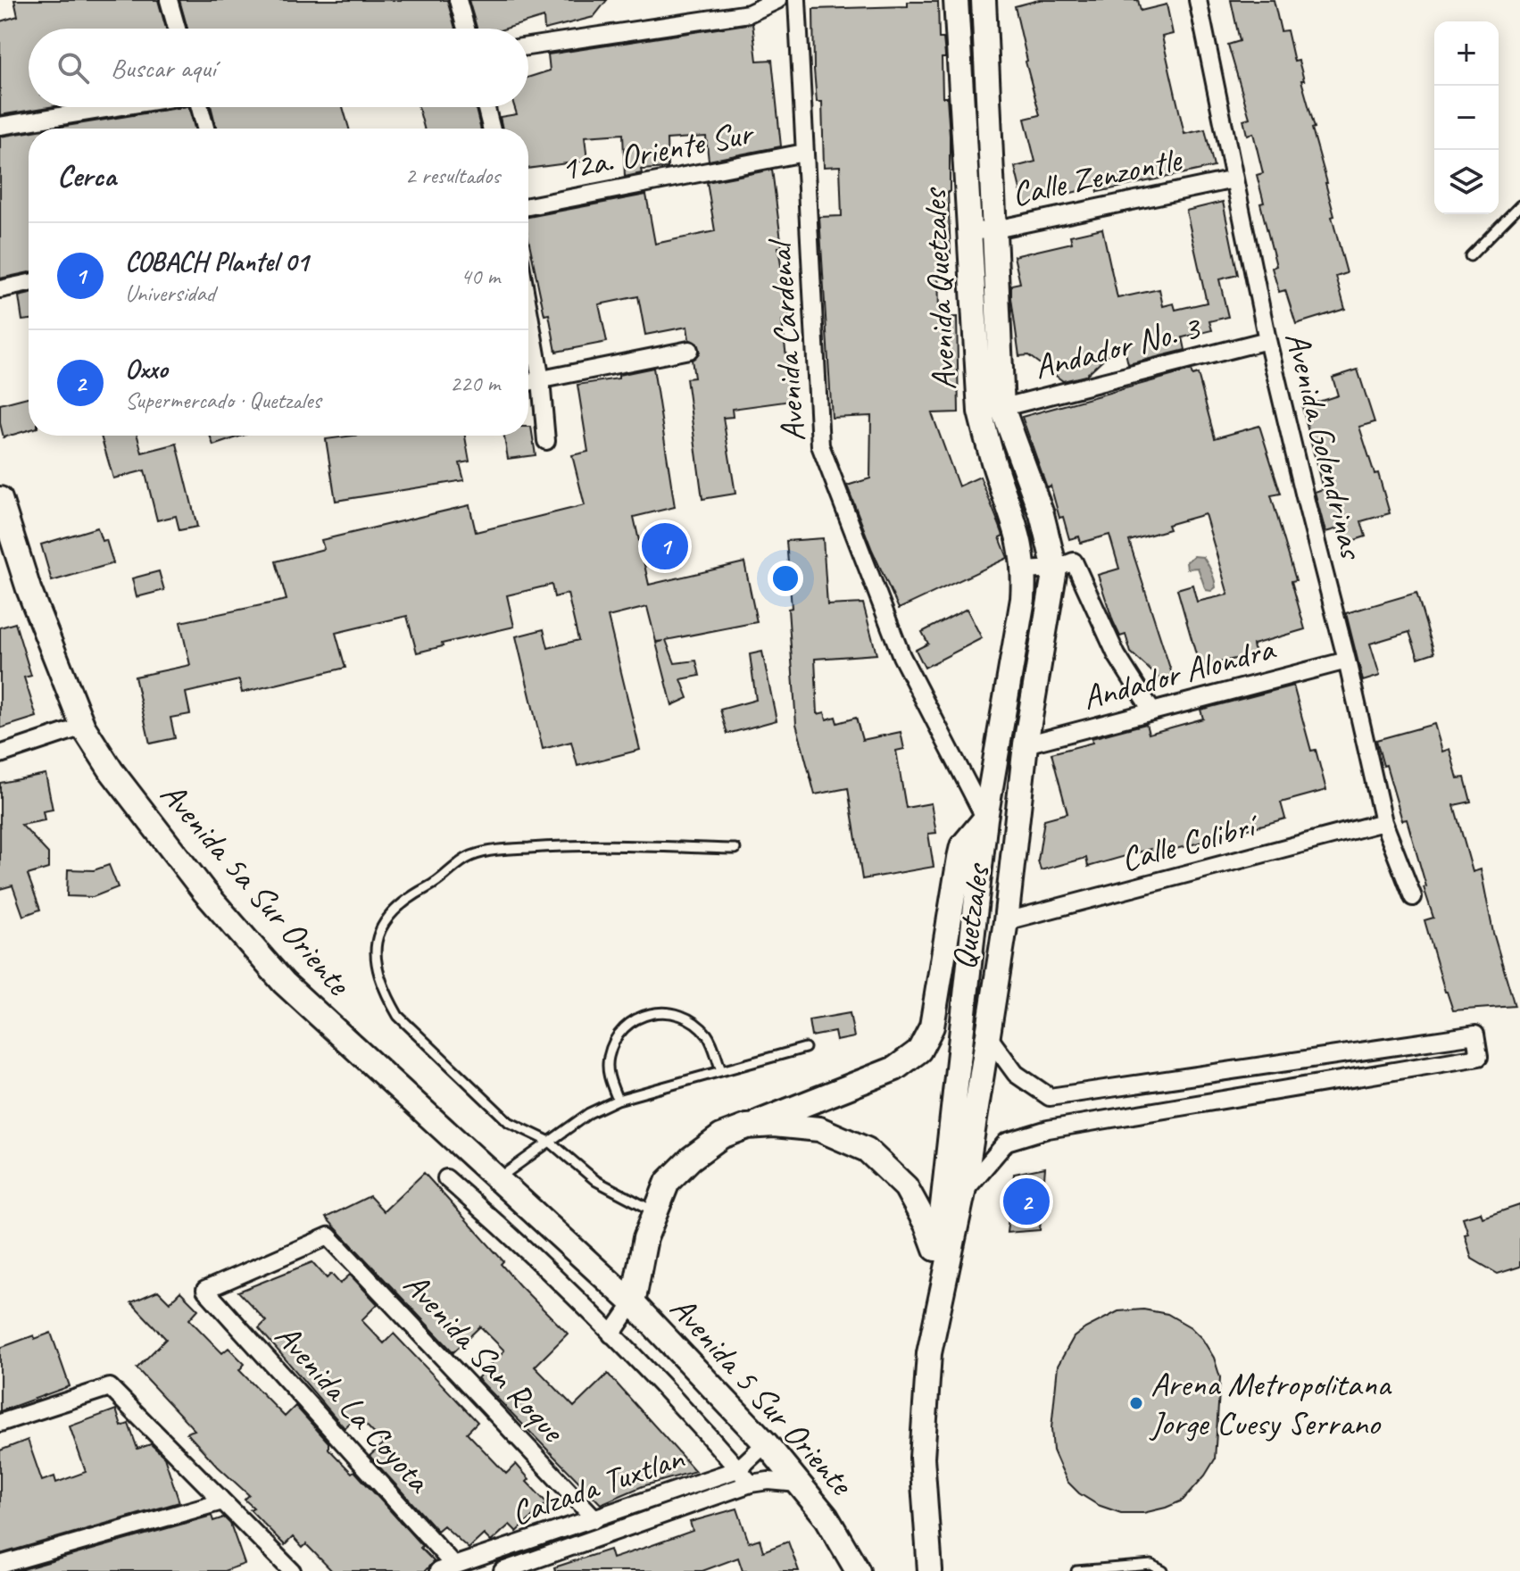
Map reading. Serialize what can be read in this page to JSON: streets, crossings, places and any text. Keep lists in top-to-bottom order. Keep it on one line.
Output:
{"streets":{"main road":["Avenida Quetzales","Avenida 5a Sur Oriente","Quetzales","Avenida 5 Sur Oriente"],"street":["12a. Oriente Sur","Calle Zenzontle","Avenida Cardenal","Andador No. 3","Avenida Golondrinas","Andador Alondra","Calle Colibrí","Avenida San Roque","Avenida La Coyota","Calzada Tuxtlan"]},"crossings":[["12a. Oriente Sur","Avenida Cardenal"],["Calle Zenzontle","Avenida Quetzales"],["Calle Zenzontle","Avenida Golondrinas"],["Avenida Quetzales","Andador No. 3"],["Avenida Quetzales","Quetzales"],["Avenida Cardenal","Quetzales"],["Andador No. 3","Avenida Golondrinas"],["Avenida Golondrinas","Andador Alondra"],["Avenida Golondrinas","Calle Colibrí"],["Andador Alondra","Quetzales"],["Calle Colibrí","Quetzales"],["Avenida 5a Sur Oriente","Avenida 5 Sur Oriente"],["Avenida San Roque","Avenida La Coyota"],["Avenida San Roque","Calzada Tuxtlan"],["Avenida 5 Sur Oriente","Calzada Tuxtlan"],["Avenida La Coyota","Calzada Tuxtlan"]],"places":["Arena Metropolitana Jorge Cuesy Serrano"],"page":{"map_buttons":["+","−"],"search":"Buscar aquí","heading":["Cerca","2 resultados"],"list":[{"mark":"1","name":"COBACH Plantel 01","note":"Universidad","value":"40 m"},{"mark":"2","name":"Oxxo","note":"Supermercado · Quetzales","value":"220 m"}],"pins":["1","2"]}}
